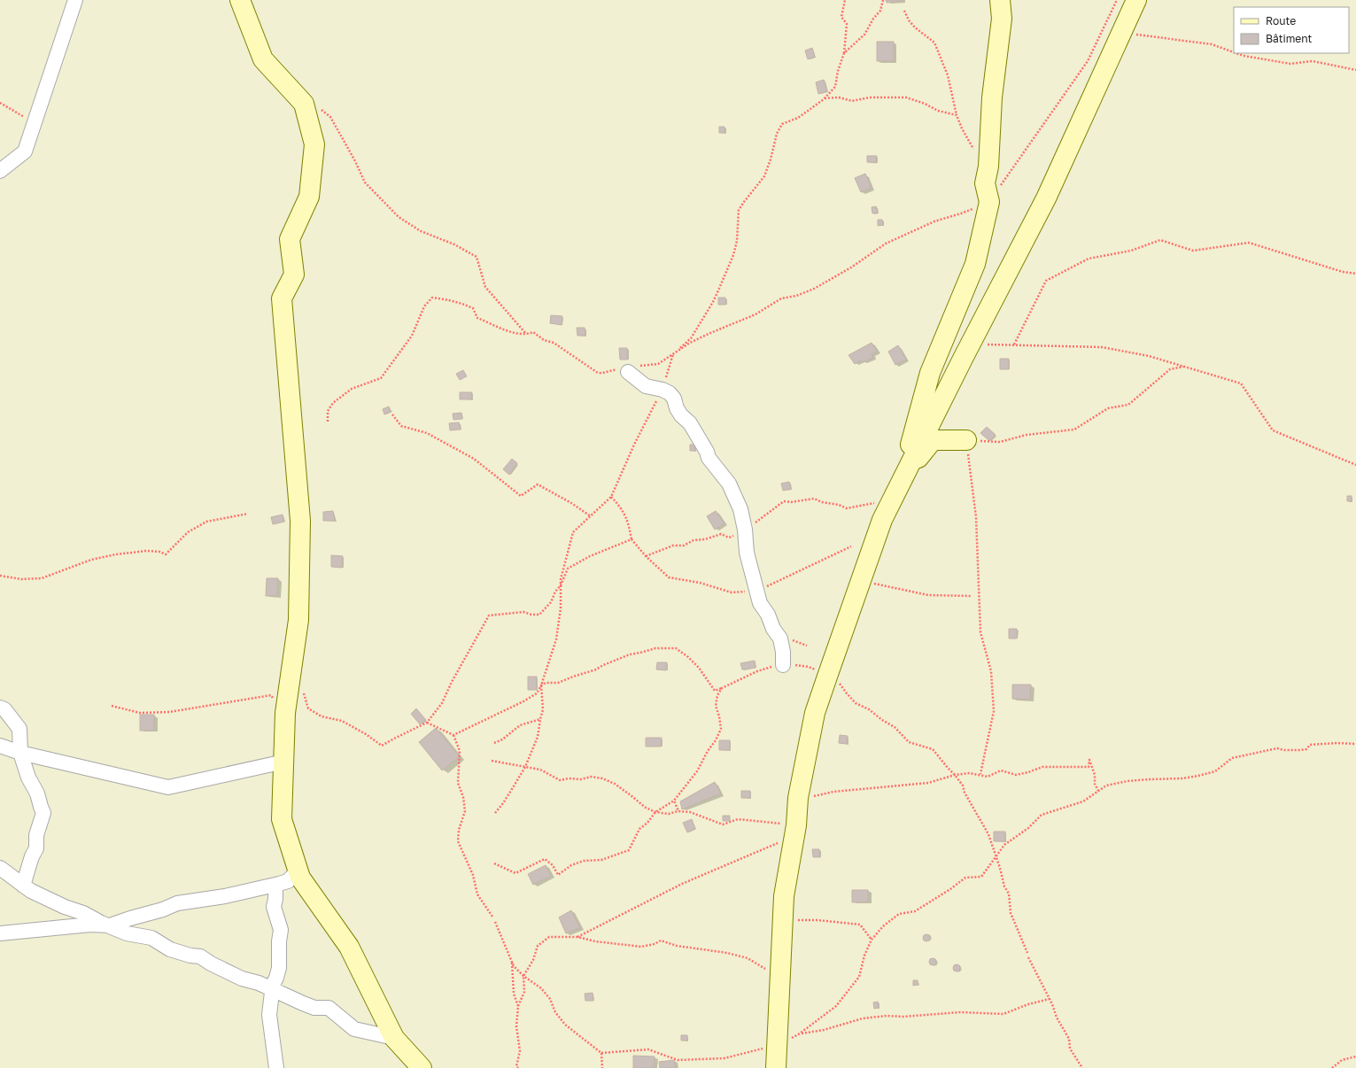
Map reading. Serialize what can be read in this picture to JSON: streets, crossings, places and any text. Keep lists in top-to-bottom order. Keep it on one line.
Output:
{"legend":["Route","Bâtiment"]}
